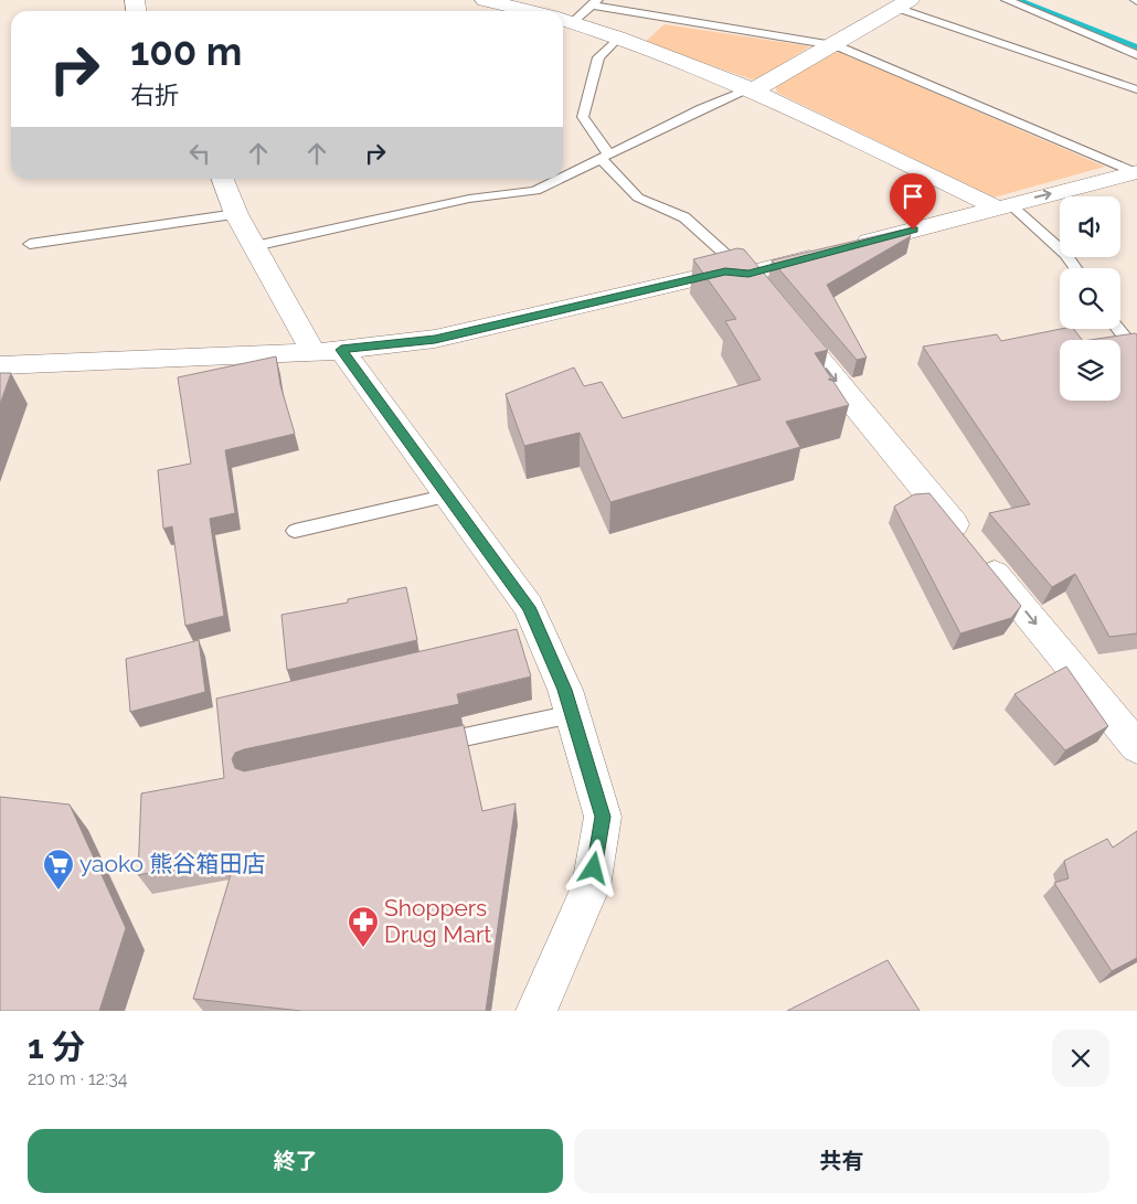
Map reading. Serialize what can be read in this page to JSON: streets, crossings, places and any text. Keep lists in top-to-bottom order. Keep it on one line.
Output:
{"places":{"supermarket":["yaoko 熊谷箱田店"],"pharmacy":["Shoppers Drug Mart"]},"page":{"turn":["100 m","右折"],"heading":["1 分","210 m · 12:34"],"buttons":["終了","共有"]}}
